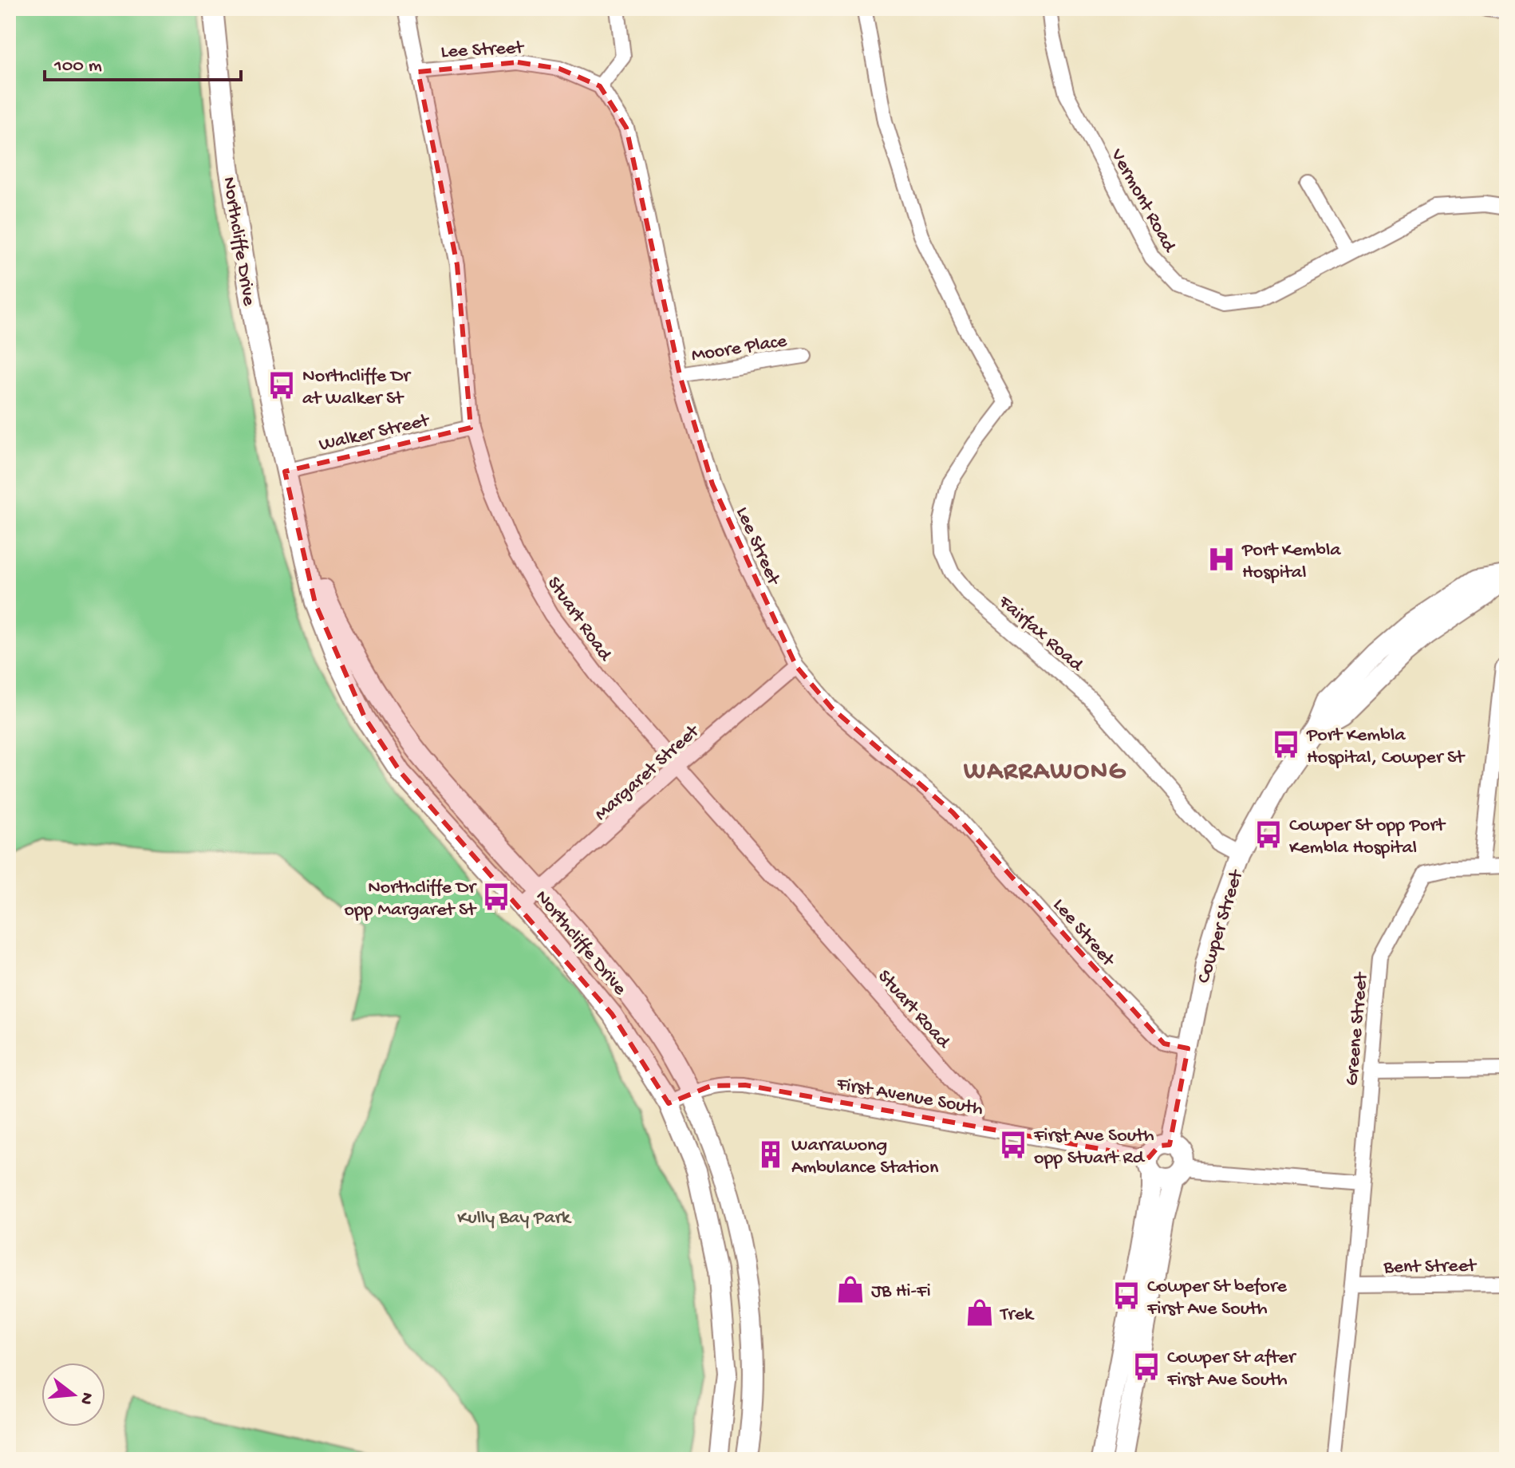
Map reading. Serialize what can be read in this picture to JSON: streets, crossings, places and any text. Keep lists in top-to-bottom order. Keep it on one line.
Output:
{"streets":{"main road":["Northcliffe Drive","Cowper Street"],"street":["Lee Street","Vermont Road","Moore Place","Walker Street","Stuart Road","Fairfax Road","Margaret Street","Greene Street","First Avenue South","Bent Street"]},"crossings":[["Lee Street","Moore Place"],["Lee Street","Stuart Road"],["Lee Street","Margaret Street"],["Lee Street","Cowper Street"],["Northcliffe Drive","Walker Street"],["Northcliffe Drive","Margaret Street"],["Northcliffe Drive","First Avenue South"],["Walker Street","Stuart Road"],["Stuart Road","Margaret Street"],["Stuart Road","First Avenue South"],["Fairfax Road","Cowper Street"],["Cowper Street","First Avenue South"],["Greene Street","Bent Street"]],"districts":["WARRAWONG"],"parks":["Kully Bay Park"],"places":{"bus stop":["Northcliffe Dr at Walker St","Port Kembla Hospital, Cowper St","Cowper St opp Port Kembla Hospital","Northcliffe Dr opp Margaret St","First Ave South opp Stuart Rd","Cowper St before First Ave South","Cowper St after First Ave South"],"hospital":["Port Kembla Hospital"],"building":["Warrawong Ambulance Station"],"shop":["JB Hi-Fi","Trek"]},"scale_bar":"100 m","north":"right"}
